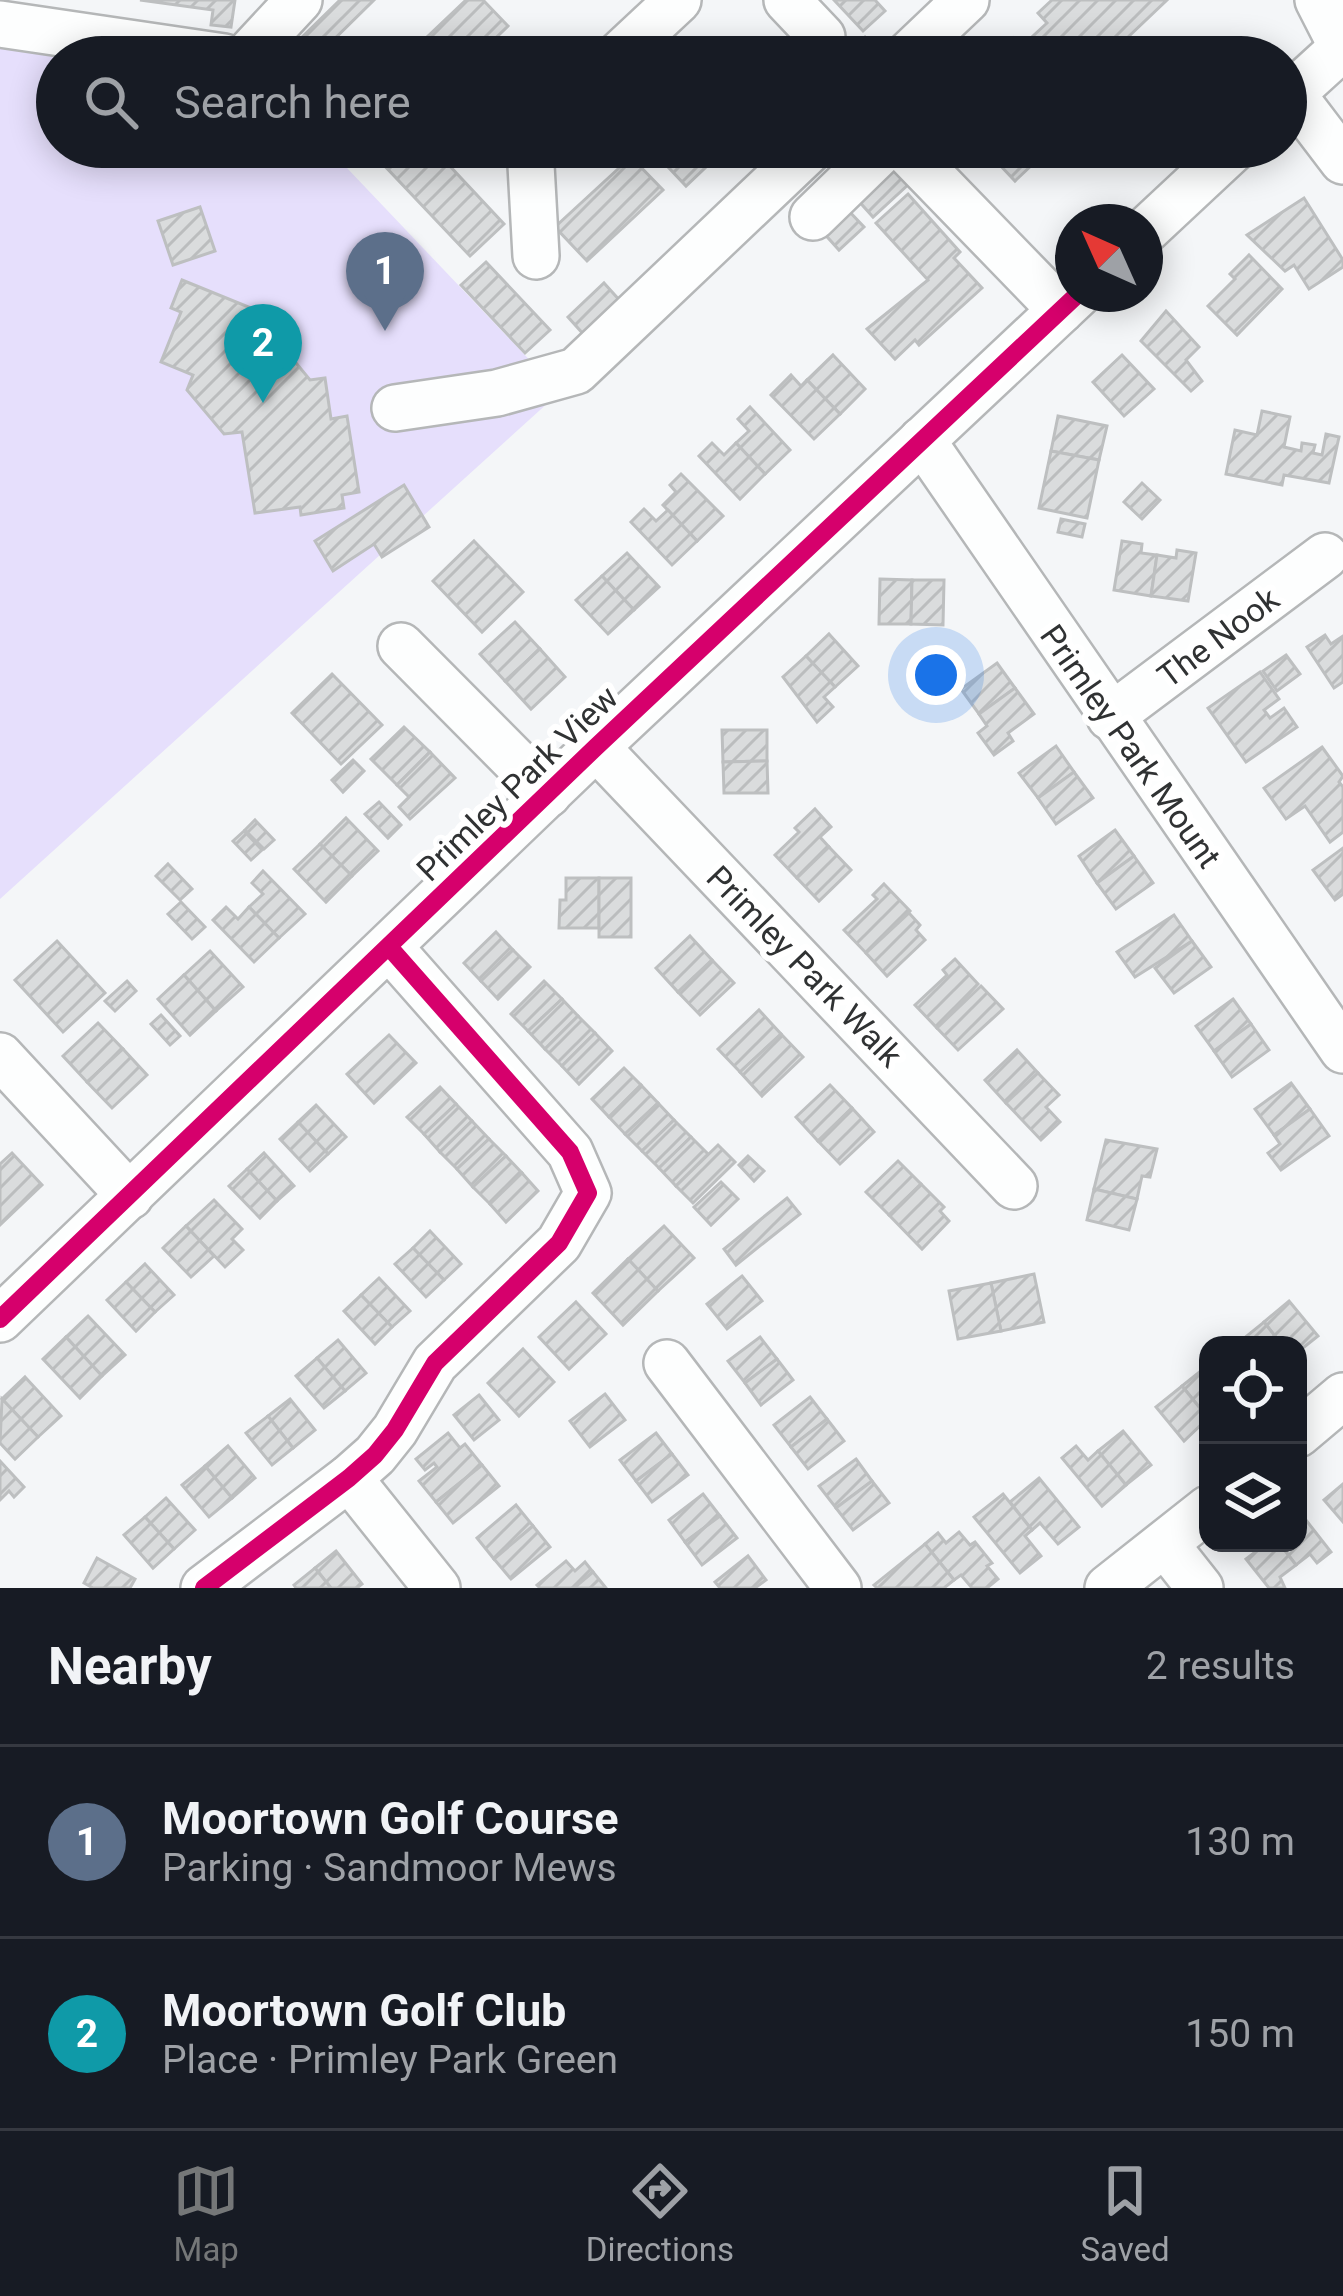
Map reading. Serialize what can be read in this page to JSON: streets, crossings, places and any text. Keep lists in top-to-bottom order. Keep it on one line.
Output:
{"streets":{"street":["The Nook","Primley Park Mount","Primley Park View","Primley Park Walk"]},"crossings":[["The Nook","Primley Park Mount"],["Primley Park Mount","Primley Park View"],["Primley Park View","Primley Park Walk"]],"north":"top left","page":{"search":"Search here","pins":["1","2"],"heading":["Nearby","2 results"],"list":[{"mark":"1","name":"Moortown Golf Course","note":"Parking · Sandmoor Mews","value":"130 m"},{"mark":"2","name":"Moortown Golf Club","note":"Place · Primley Park Green","value":"150 m"}],"nav":["Map","Directions","Saved"]}}
